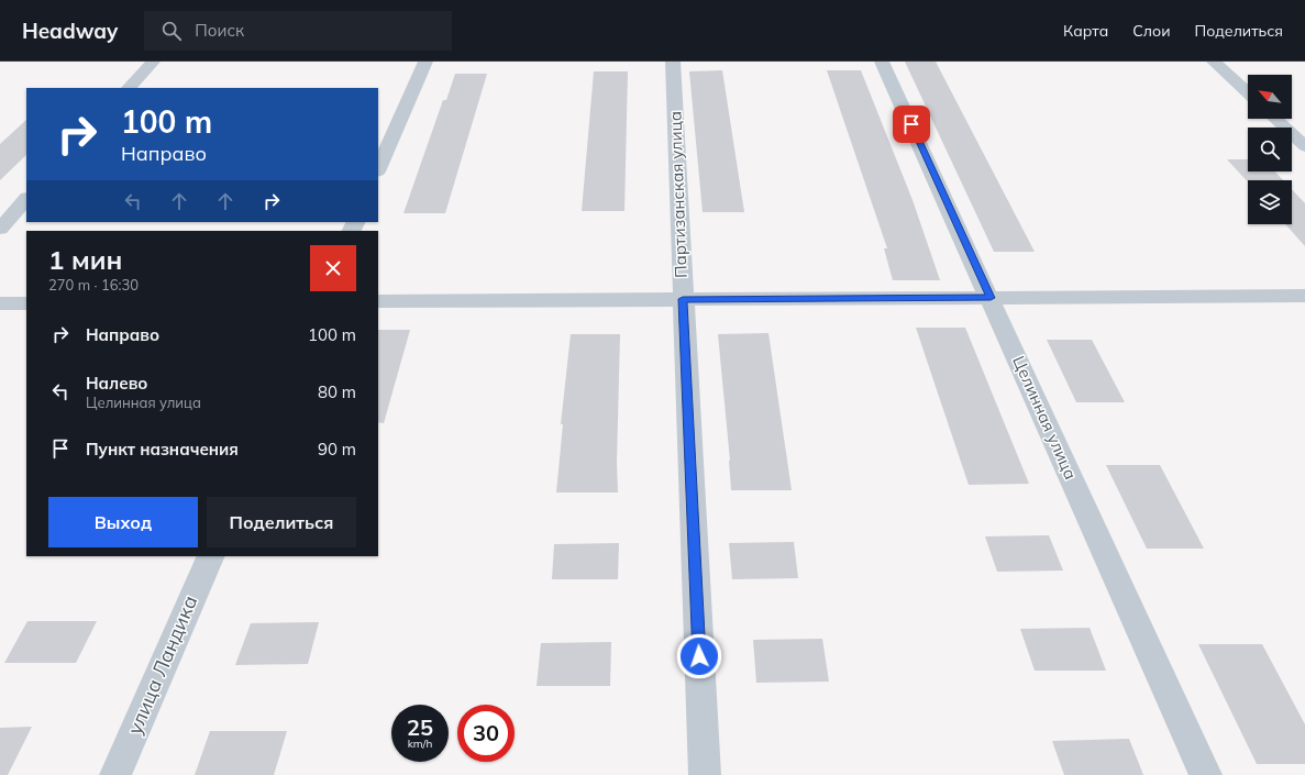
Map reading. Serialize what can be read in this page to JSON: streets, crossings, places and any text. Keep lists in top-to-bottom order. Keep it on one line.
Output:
{"streets":{"street":["Партизанская улица","Целинная улица","улица Ландика"]},"north":"top left","page":{"header":"Headway","search":"Поиск","nav":["Карта","Слои","Поделиться"],"turn":["100 m","Направо"],"heading":["1 мин","270 m · 16:30"],"list":[{"name":"Направо","value":"100 m"},{"name":"Налево","note":"Целинная улица","value":"80 m"},{"name":"Пункт назначения","value":"90 m"}],"buttons":["Выход","Поделиться"],"speed":"25 km/h","limit":"30"}}
